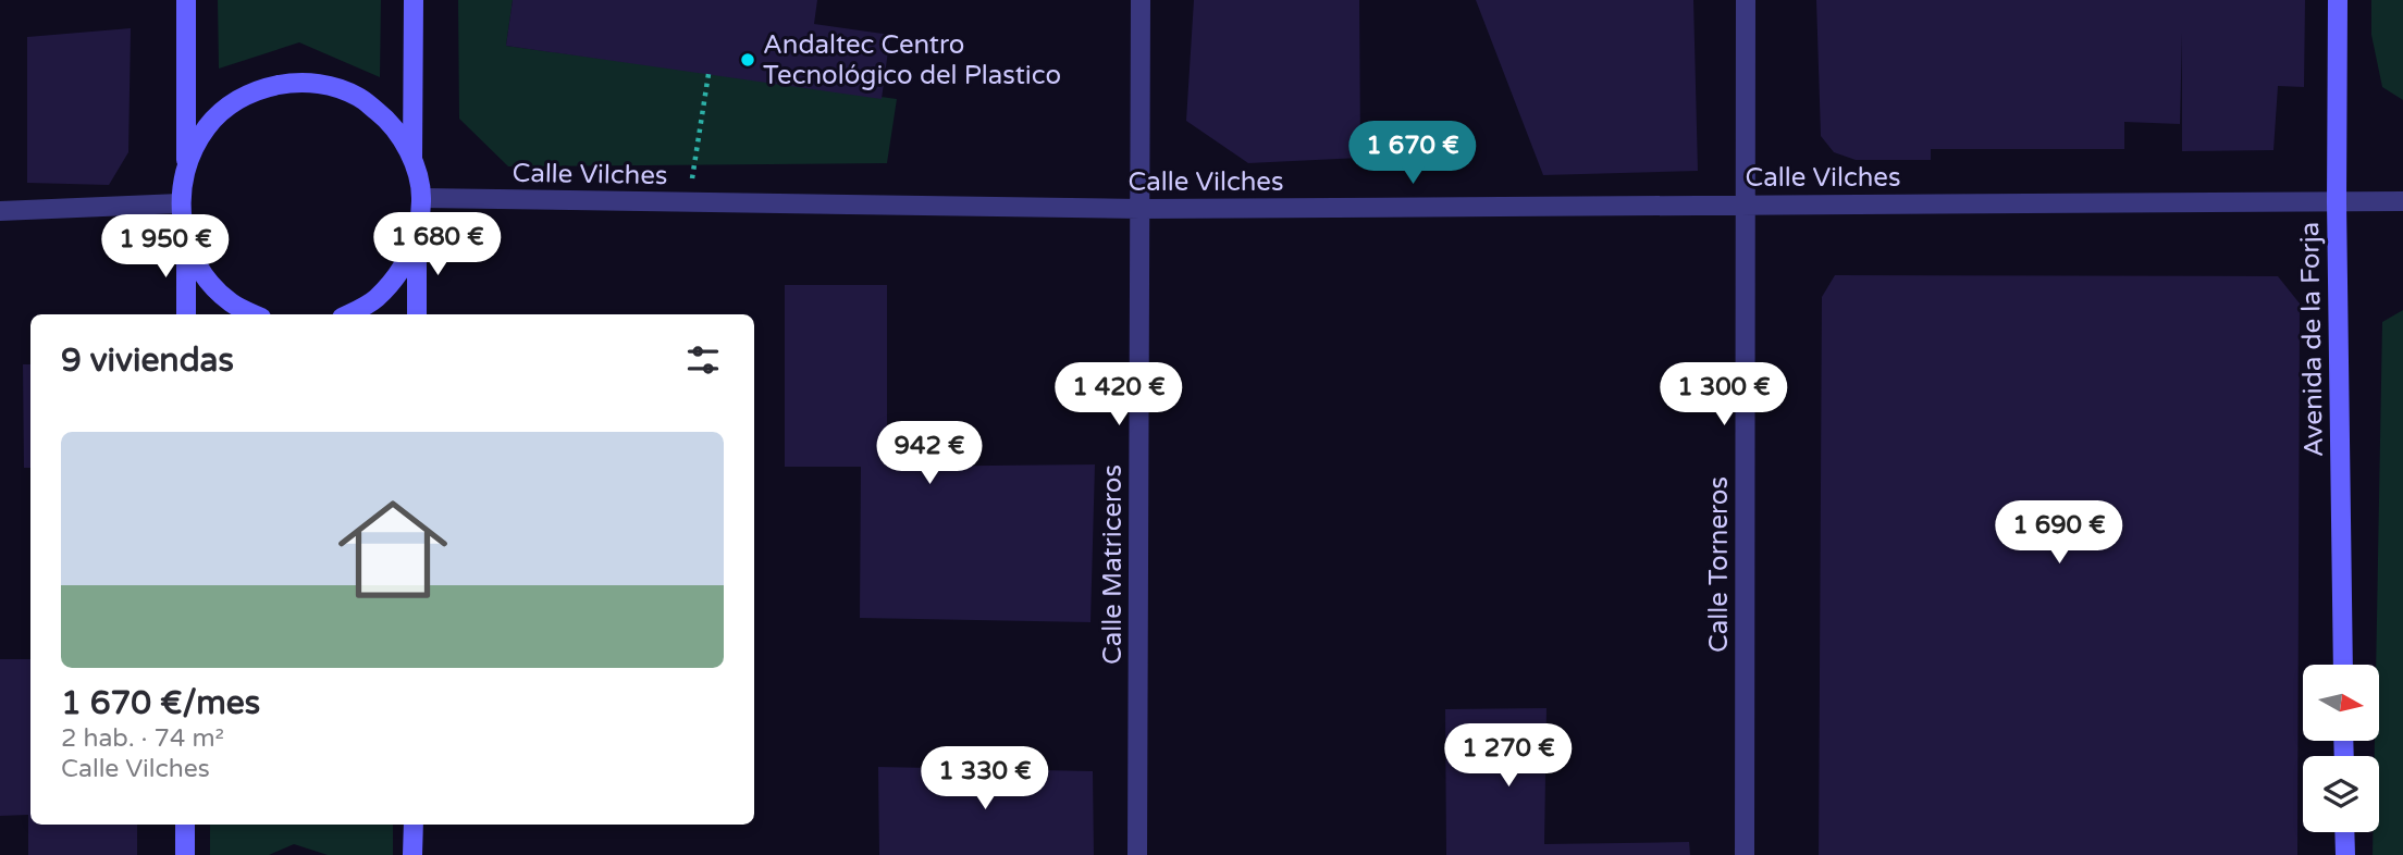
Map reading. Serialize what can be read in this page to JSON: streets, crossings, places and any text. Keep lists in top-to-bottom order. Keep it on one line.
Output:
{"streets":{"street":["Calle Vilches","Avenida de la Forja","Calle Matriceros","Calle Torneros"]},"crossings":[["Calle Vilches","Avenida de la Forja"],["Calle Vilches","Calle Matriceros"],["Calle Vilches","Calle Torneros"]],"places":["Andaltec Centro Tecnológico del Plastico"],"north":"right","page":{"price":["1 670 €","1 680 €","1 950 €","1 420 €","1 300 €","942 €","1 690 €","1 270 €","1 330 €"],"heading":"9 viviendas","list":[{"name":"1 670 €/mes","note":"2 hab. · 74 m² · Calle Vilches"}]}}
